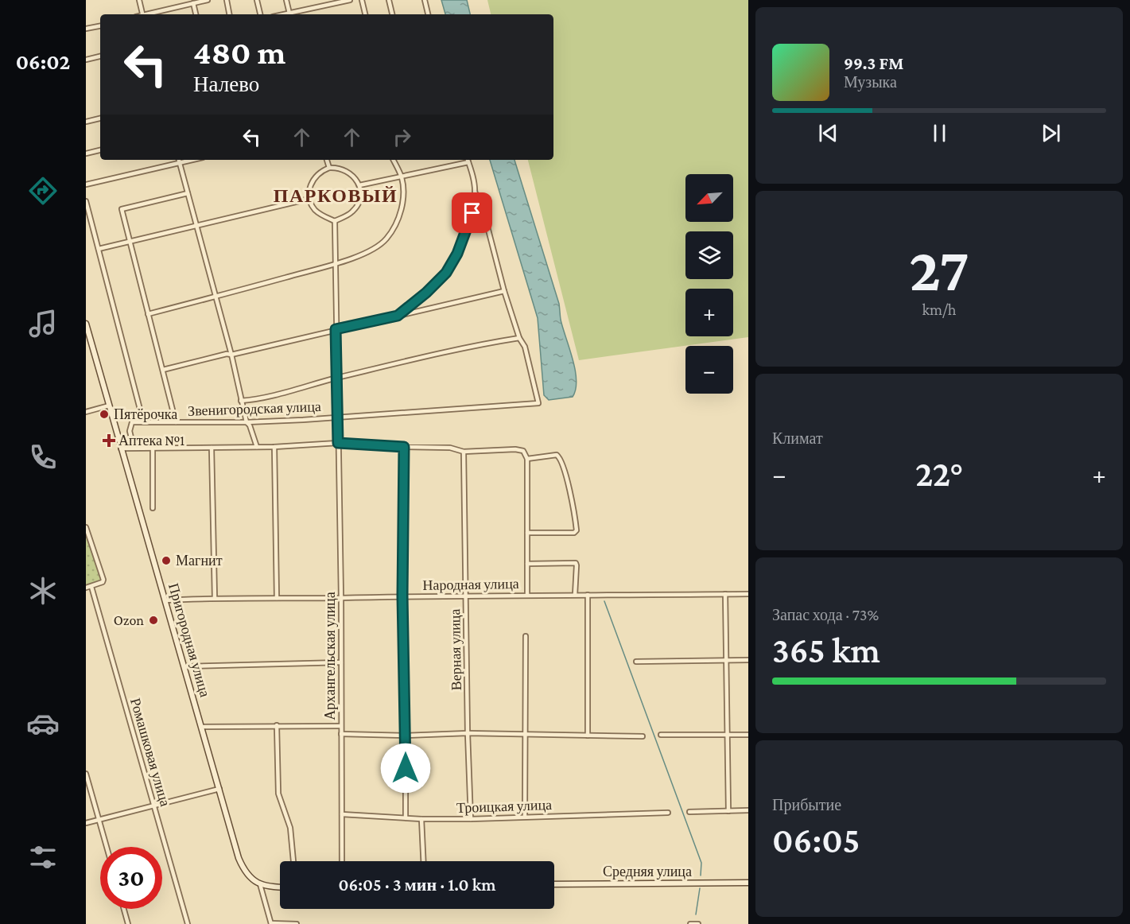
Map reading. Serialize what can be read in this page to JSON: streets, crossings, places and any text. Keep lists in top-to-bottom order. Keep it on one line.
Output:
{"streets":{"street":["Звенигородская улица","Народная улица","Пригородная улица","Верная улица","Архангельская улица","Ромашковая улица","Троицкая улица","Средняя улица"]},"crossings":[["Звенигородская улица","Архангельская улица"],["Народная улица","Пригородная улица"],["Народная улица","Верная улица"],["Народная улица","Архангельская улица"],["Верная улица","Троицкая улица"],["Архангельская улица","Троицкая улица"]],"districts":["ПАРКОВЫЙ"],"places":{"other":["Пятёрочка","Магнит","Ozon"],"health":["Аптека №1"]},"north":"bottom left","page":{"tabs":"06:02","turn":["480 m","Налево"],"song":["99.3 FM","Музыка"],"map_buttons":["+","−"],"tile":[["27","km/h"],"Климат",["Запас хода · 73%","365 km"],["Прибытие","06:05"]],"heat":["−","22°","+"],"limit":"30","trip":"06:05 · 3 мин · 1.0 km"}}
